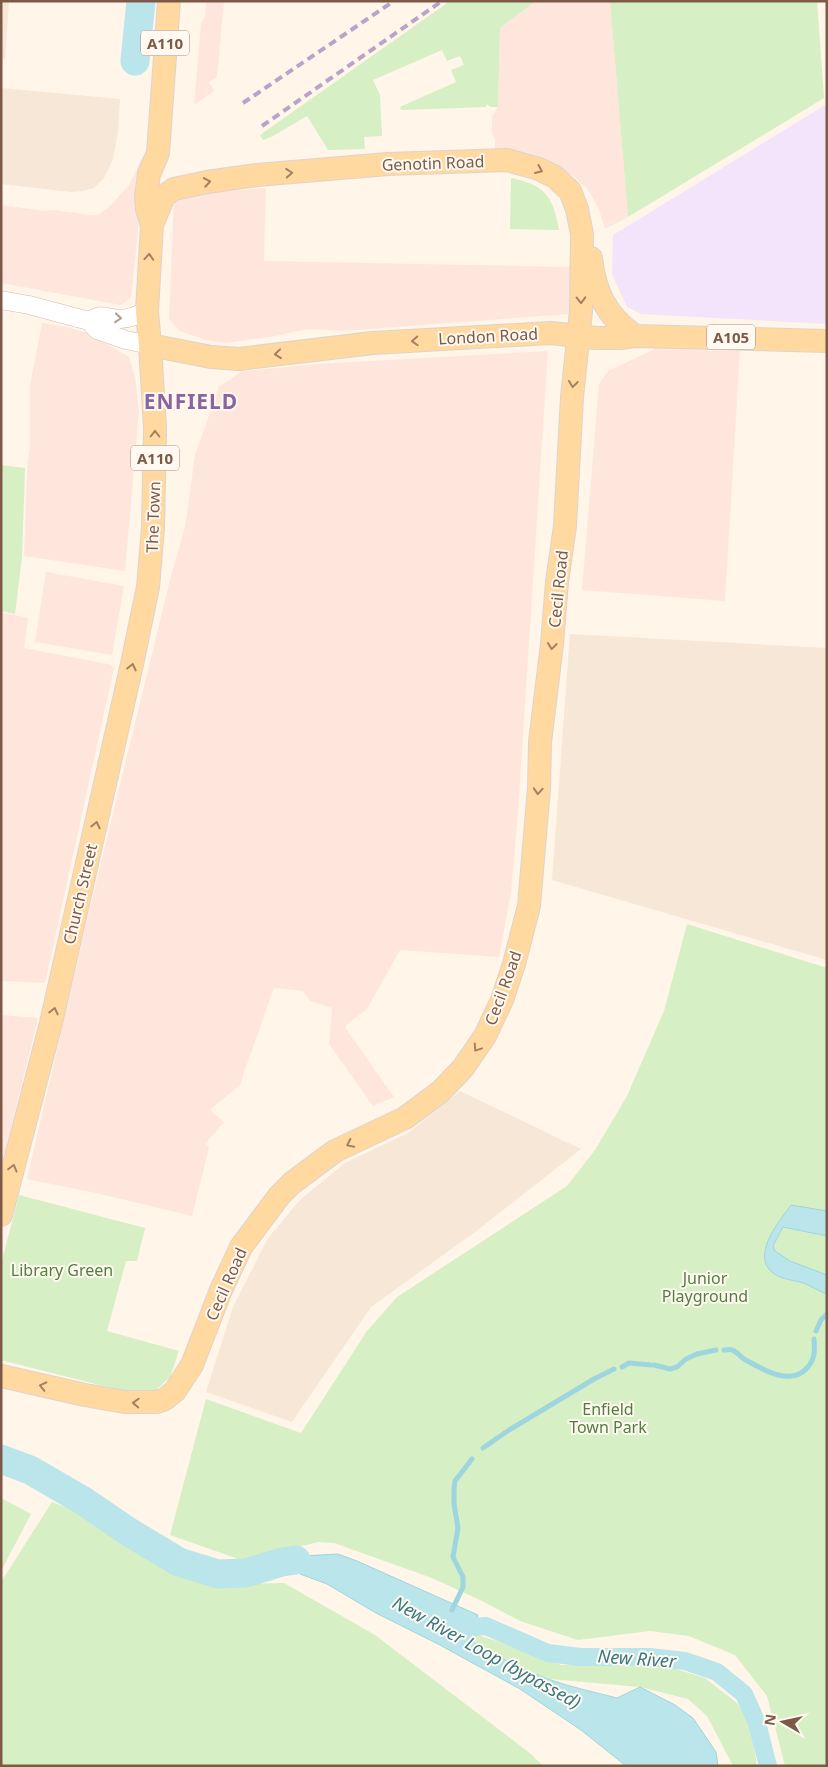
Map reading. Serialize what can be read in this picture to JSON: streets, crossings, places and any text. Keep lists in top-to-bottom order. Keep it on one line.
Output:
{"streets":{"main road":["A110","Genotin Road","London Road","A105","The Town","Cecil Road","Church Street"]},"crossings":[["A110","Genotin Road"],["A110","London Road"],["A110","The Town"],["Genotin Road","London Road"],["Genotin Road","Cecil Road"],["London Road","The Town"],["London Road","Cecil Road"],["The Town","Church Street"]],"one_way":["London Road","The Town","Cecil Road","Church Street"],"districts":["ENFIELD"],"water":["New River Loop (bypassed)","New River"],"parks":["Library Green","Junior Playground","Enfield Town Park"],"north":"left"}
